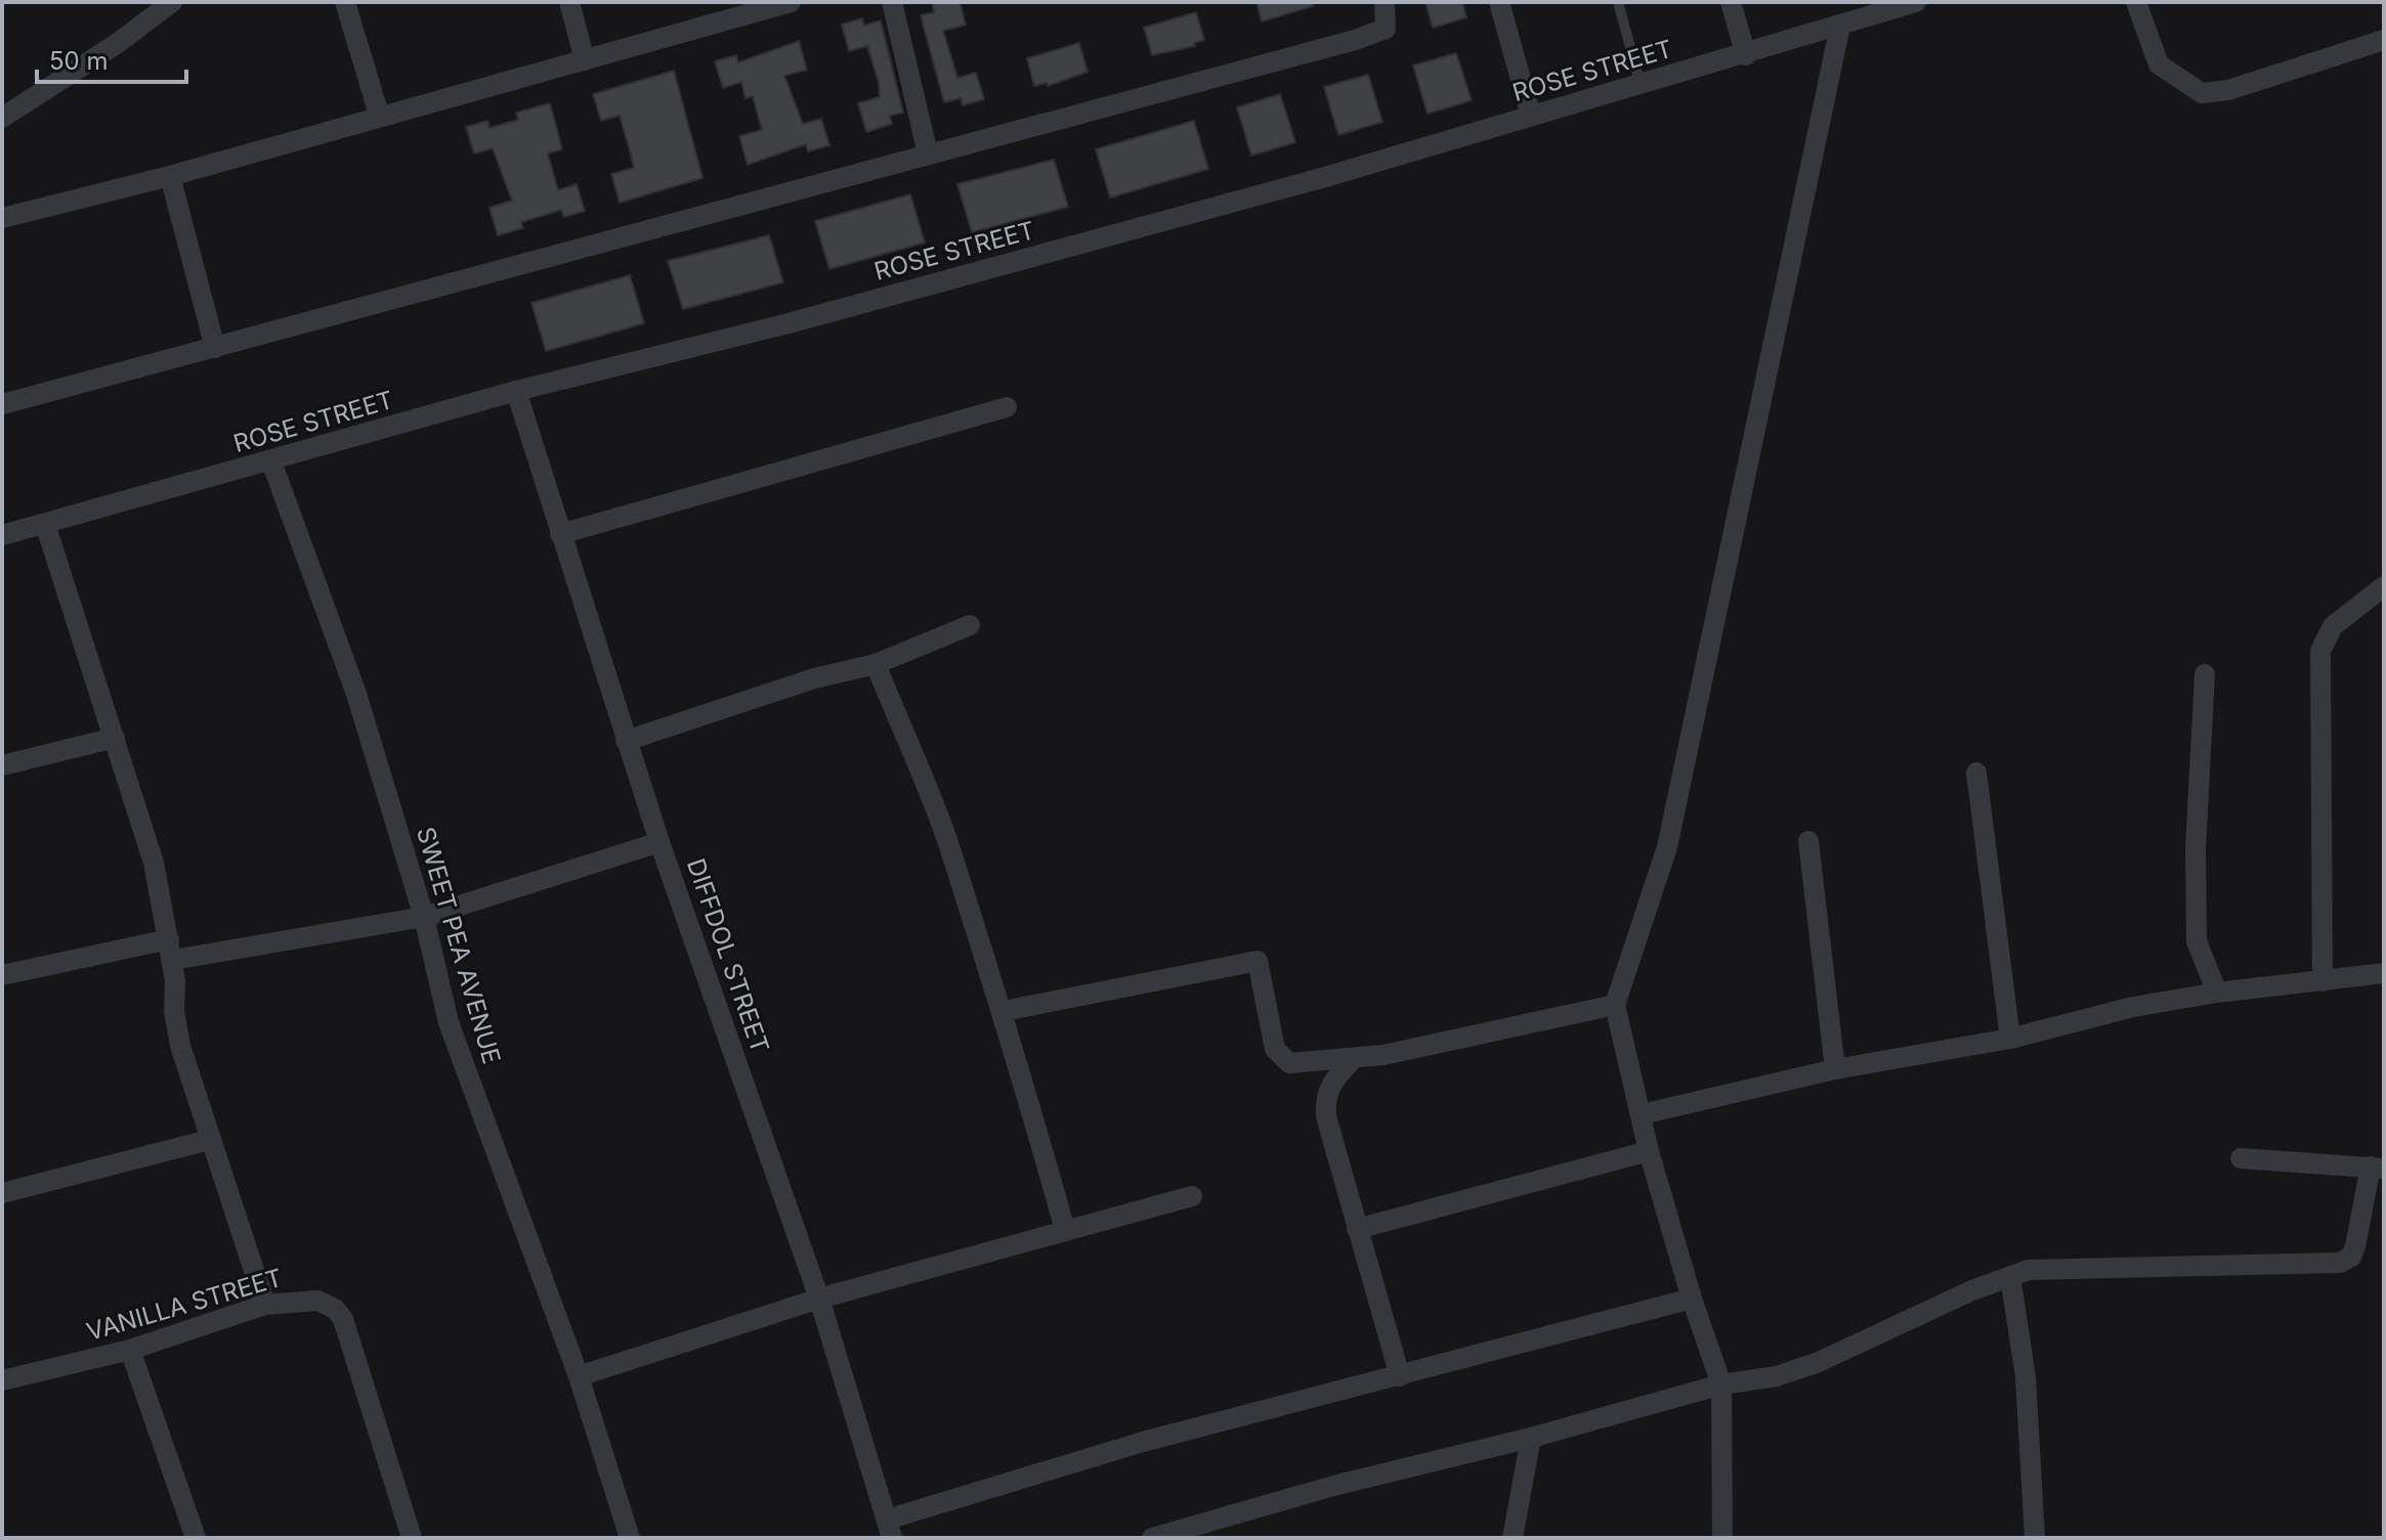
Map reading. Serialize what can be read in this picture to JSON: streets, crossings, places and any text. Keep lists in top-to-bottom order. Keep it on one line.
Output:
{"streets":{"street":["ROSE STREET","SWEET PEA AVENUE","DIFFDOL STREET","VANILLA STREET"]},"crossings":[["ROSE STREET","SWEET PEA AVENUE"],["ROSE STREET","DIFFDOL STREET"]],"scale_bar":"50 m"}
